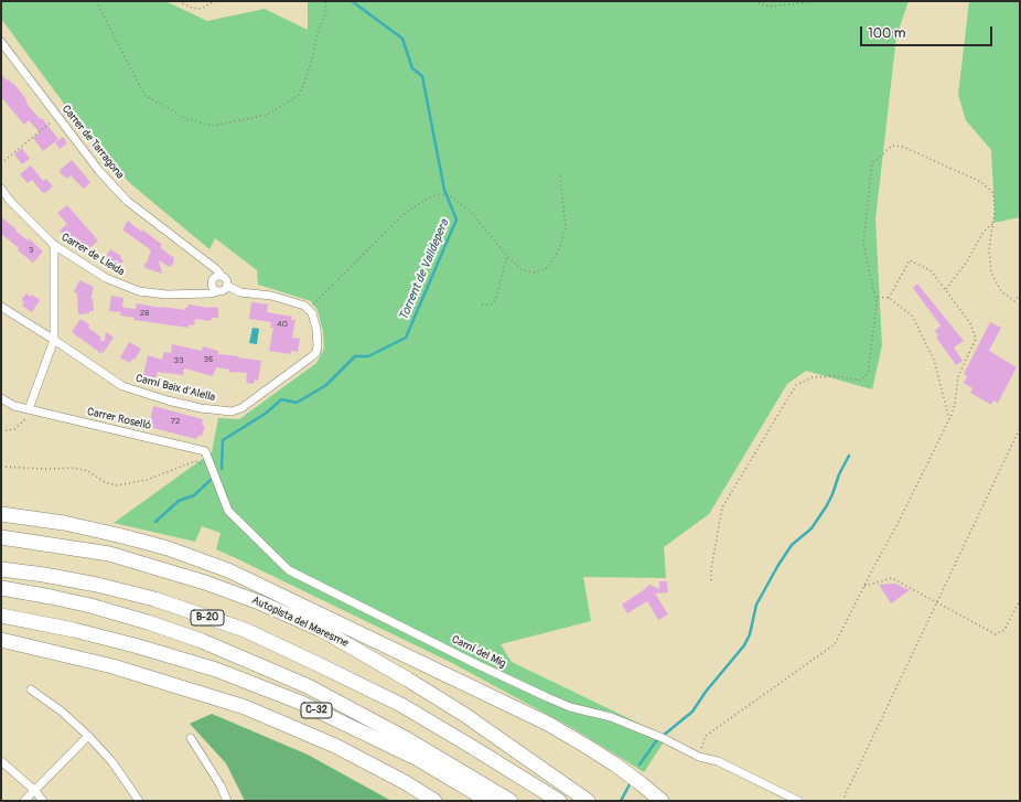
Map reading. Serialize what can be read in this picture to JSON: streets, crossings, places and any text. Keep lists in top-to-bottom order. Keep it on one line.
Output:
{"streets":{"highway":["B-20","Autopista del Maresme","C-32"],"street":["Carrer de Tarragona","Carrer de Lleida","Camí Baix d'Alella","Carrer Roselló","Camí del Mig"]},"crossings":[["Carrer de Tarragona","Carrer de Lleida"],["Carrer Roselló","Camí del Mig"]],"water":["Torrent de Valldepera"],"house_numbers":["3","28","40","35","33","72"],"scale_bar":"100 m"}
